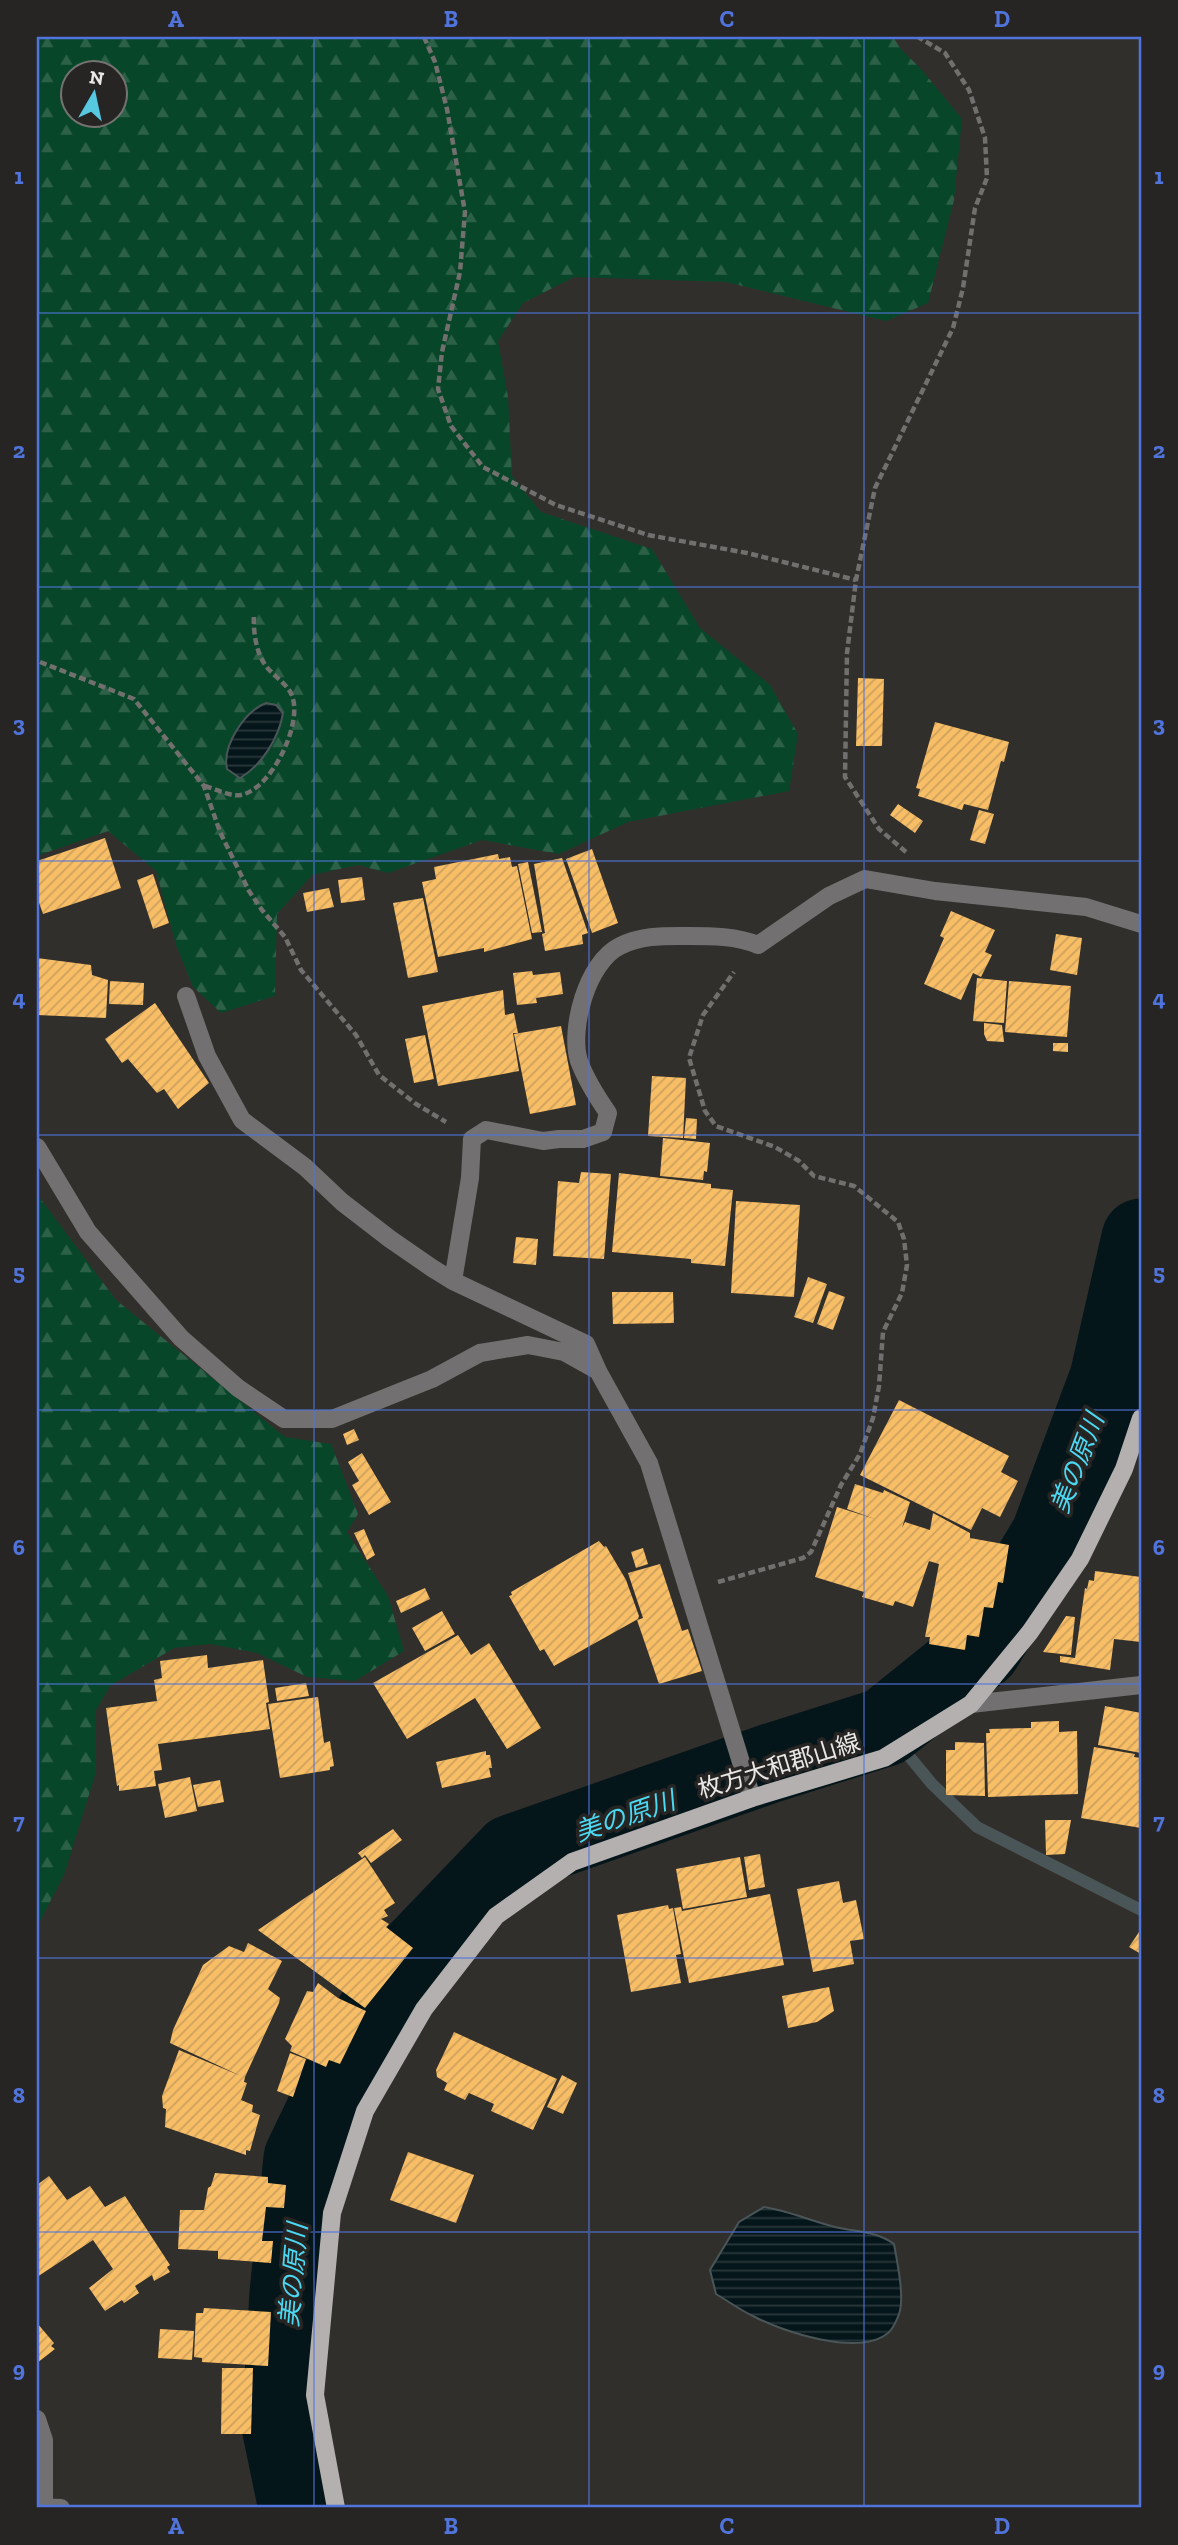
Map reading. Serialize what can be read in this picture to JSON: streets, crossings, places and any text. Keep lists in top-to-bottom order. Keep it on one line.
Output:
{"streets":{"main road":["枚方大和郡山線"]},"water":["美の原川"],"north":"top","grid":{"columns":["A","B","C","D"],"rows":["1","2","3","4","5","6","7","8","9"]}}
